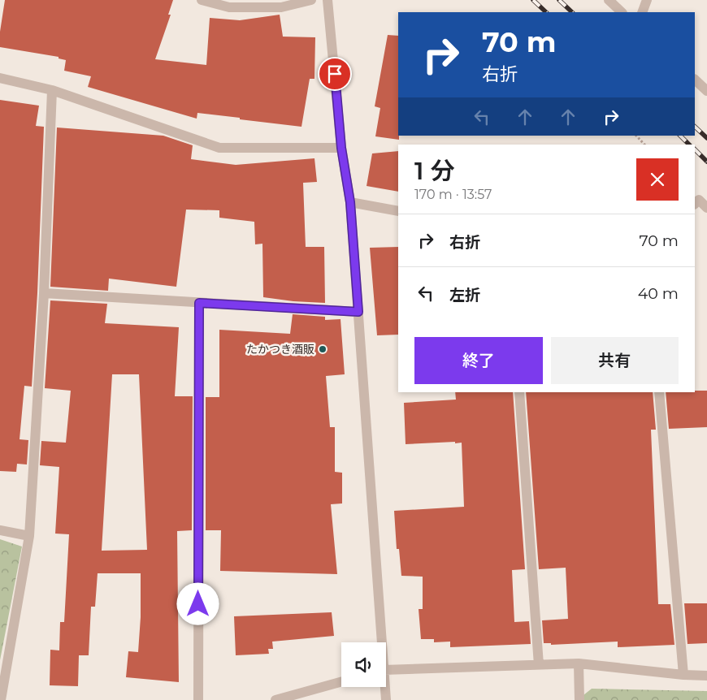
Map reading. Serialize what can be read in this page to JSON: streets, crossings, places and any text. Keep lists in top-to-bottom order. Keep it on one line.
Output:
{"places":["たかつき酒販"],"page":{"turn":["70 m","右折"],"heading":["1 分","170 m · 13:57"],"list":[{"name":"右折","value":"70 m"},{"name":"左折","value":"40 m"}],"buttons":["終了","共有"]}}
